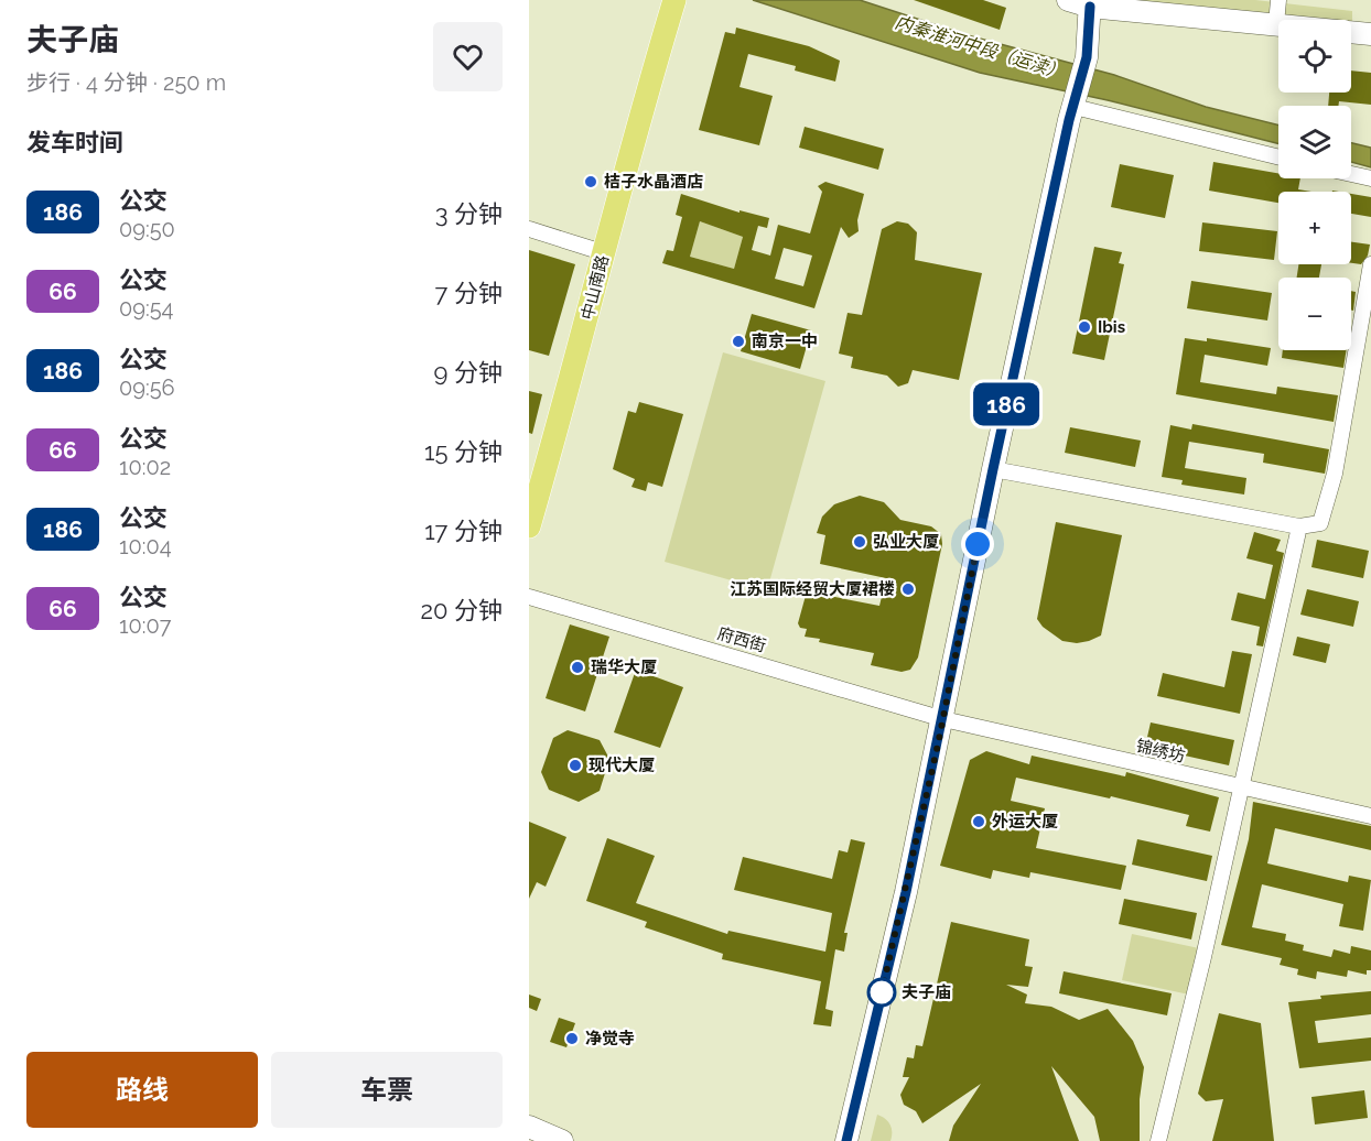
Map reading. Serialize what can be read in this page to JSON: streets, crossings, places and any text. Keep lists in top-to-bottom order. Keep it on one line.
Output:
{"streets":{"main road":["中山南路"],"street":["府西街","锦绣坊"]},"crossings":[["府西街","锦绣坊"]],"water":["内秦淮河中段（运渎）"],"places":["桔子水晶酒店","Ibis","南京一中","弘业大厦","江苏国际经贸大厦裙楼","瑞华大厦","现代大厦","外运大厦","夫子庙","净觉寺"],"lines":["bus line 186"],"page":{"heading":[["夫子庙","步行 · 4 分钟 · 250 m"],"发车时间"],"on_map":"186","map_buttons":["+","−"],"list":[{"mark":"186","name":"公交","note":"09:50","value":"3 分钟"},{"mark":"66","name":"公交","note":"09:54","value":"7 分钟"},{"mark":"186","name":"公交","note":"09:56","value":"9 分钟"},{"mark":"66","name":"公交","note":"10:02","value":"15 分钟"},{"mark":"186","name":"公交","note":"10:04","value":"17 分钟"},{"mark":"66","name":"公交","note":"10:07","value":"20 分钟"}],"buttons":["路线","车票"]}}
